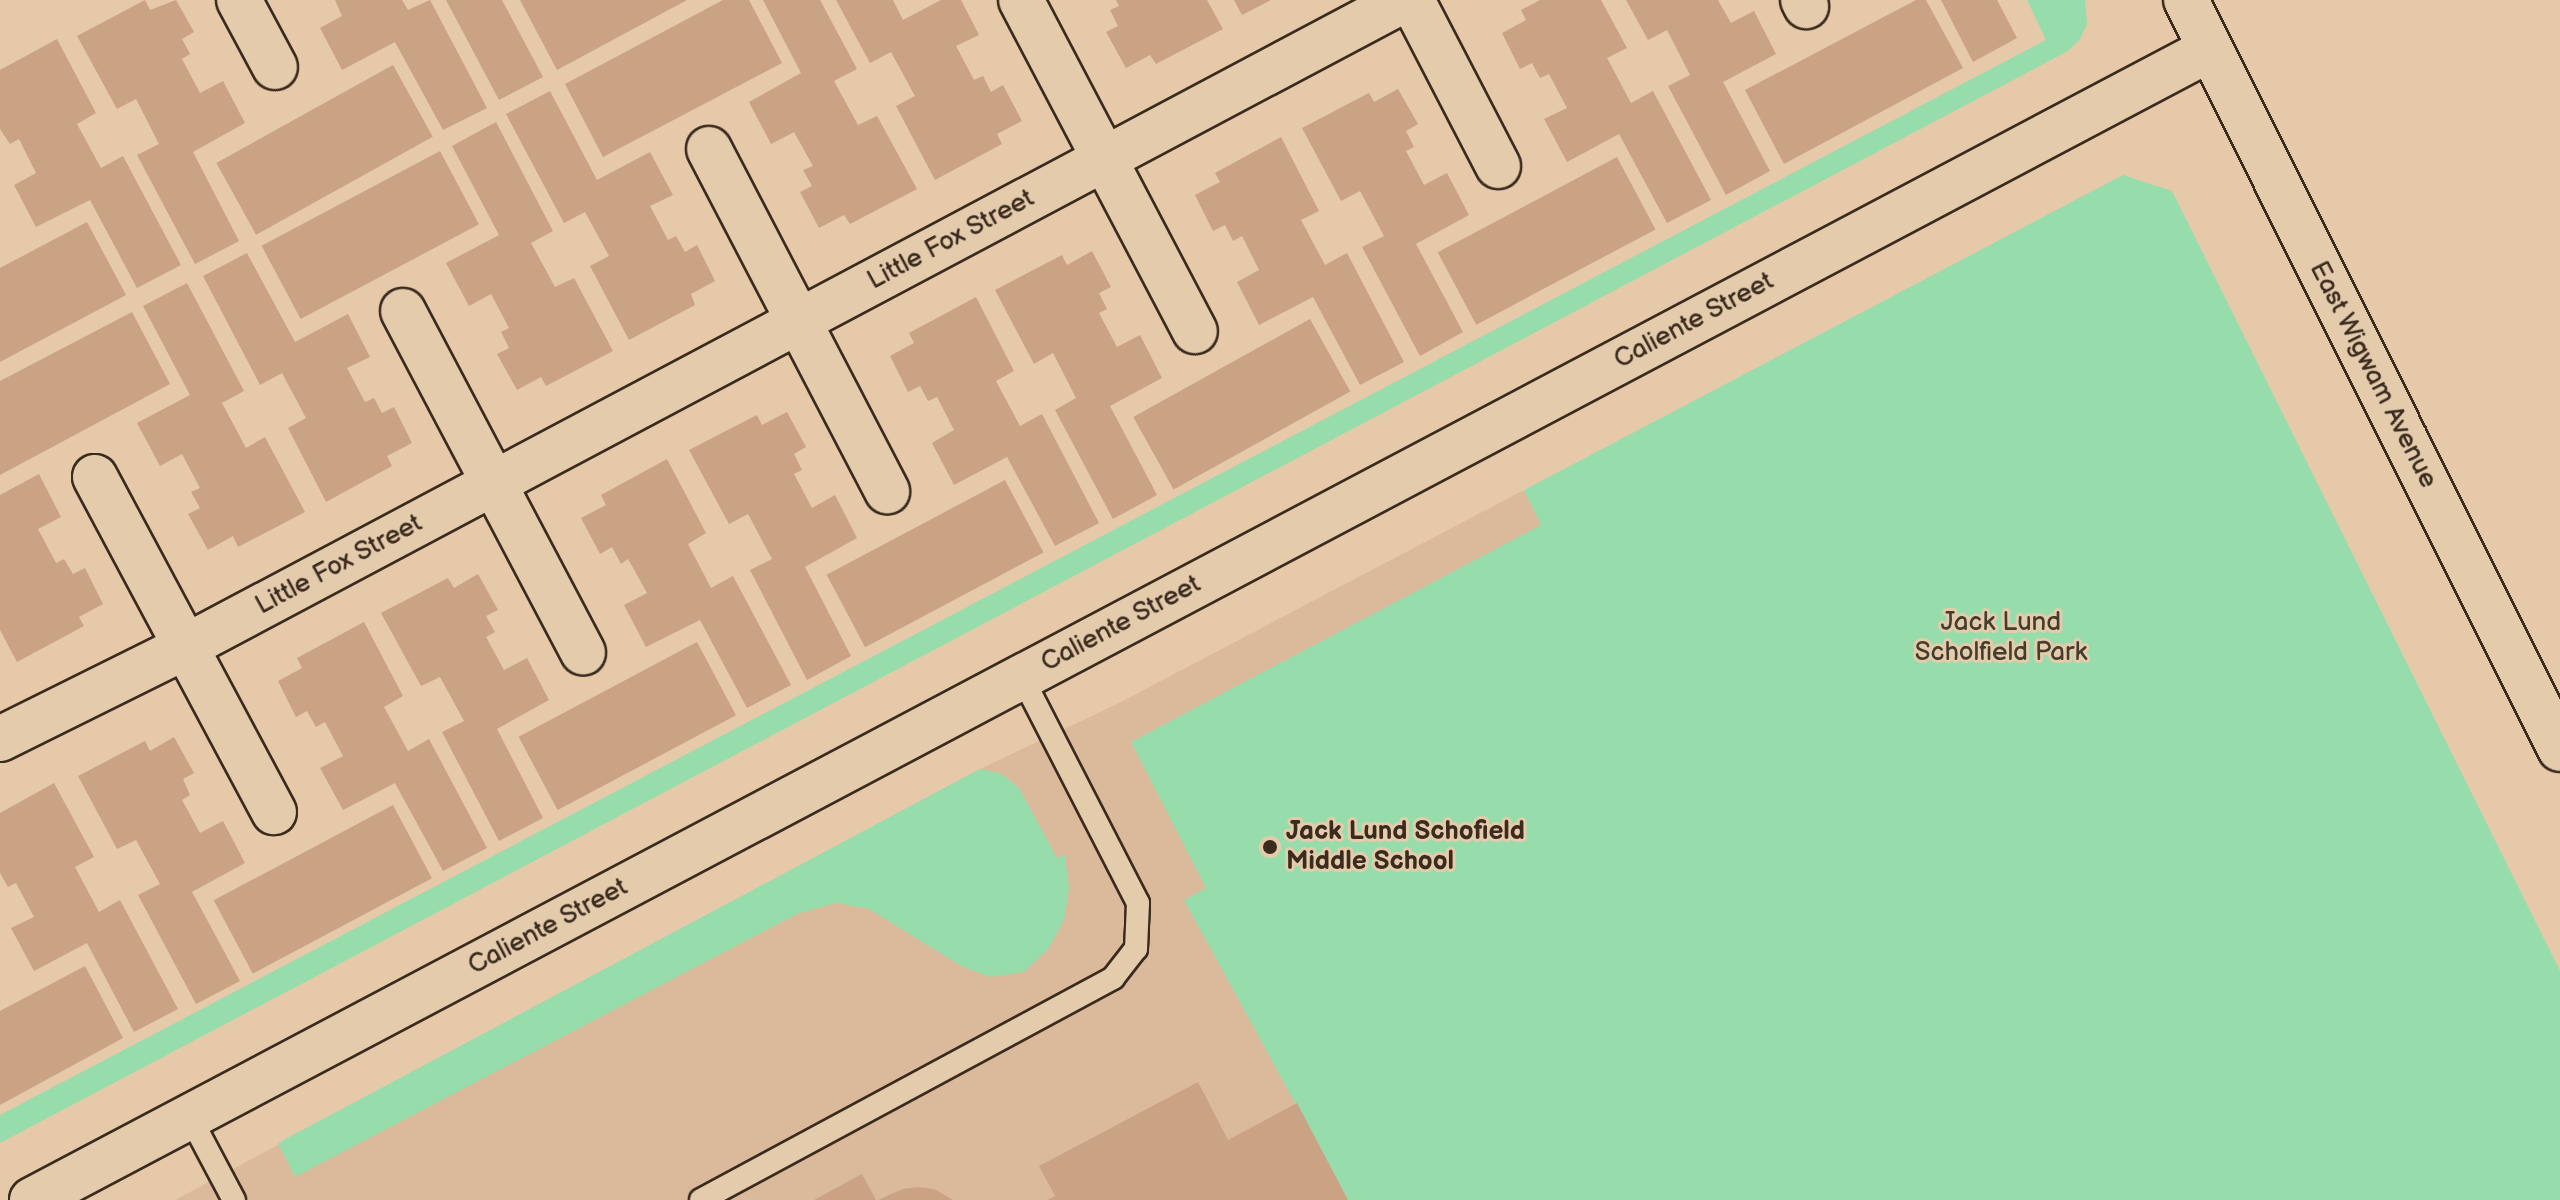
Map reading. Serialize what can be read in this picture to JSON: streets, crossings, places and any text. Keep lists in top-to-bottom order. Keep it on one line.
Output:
{"streets":{"street":["Little Fox Street","Caliente Street","East Wigwam Avenue"]},"crossings":[["Caliente Street","East Wigwam Avenue"]],"parks":["Jack Lund Scholfield Park"],"places":["Jack Lund Schofield Middle School"]}
